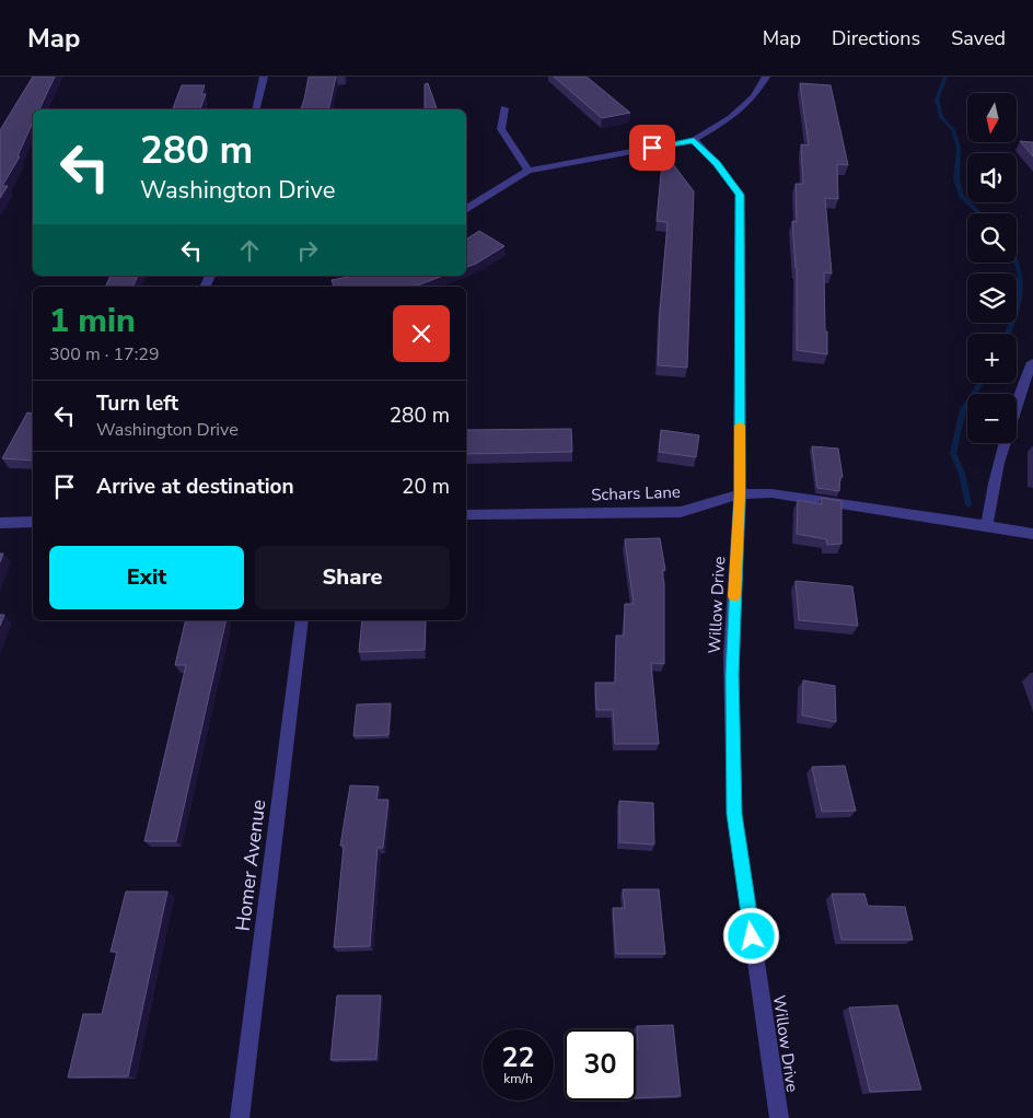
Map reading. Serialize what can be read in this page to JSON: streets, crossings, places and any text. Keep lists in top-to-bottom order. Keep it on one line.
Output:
{"streets":{"street":["Schars Lane","Willow Drive","Homer Avenue"]},"crossings":[["Schars Lane","Willow Drive"]],"north":"bottom","page":{"header":"Map","nav":["Map","Directions","Saved"],"map_buttons":["+","−"],"turn":["280 m","Washington Drive"],"heading":["1 min","300 m · 17:29"],"list":[{"name":"Turn left","note":"Washington Drive","value":"280 m"},{"name":"Arrive at destination","value":"20 m"}],"buttons":["Exit","Share"],"speed":"22 km/h","limit":"30"}}
